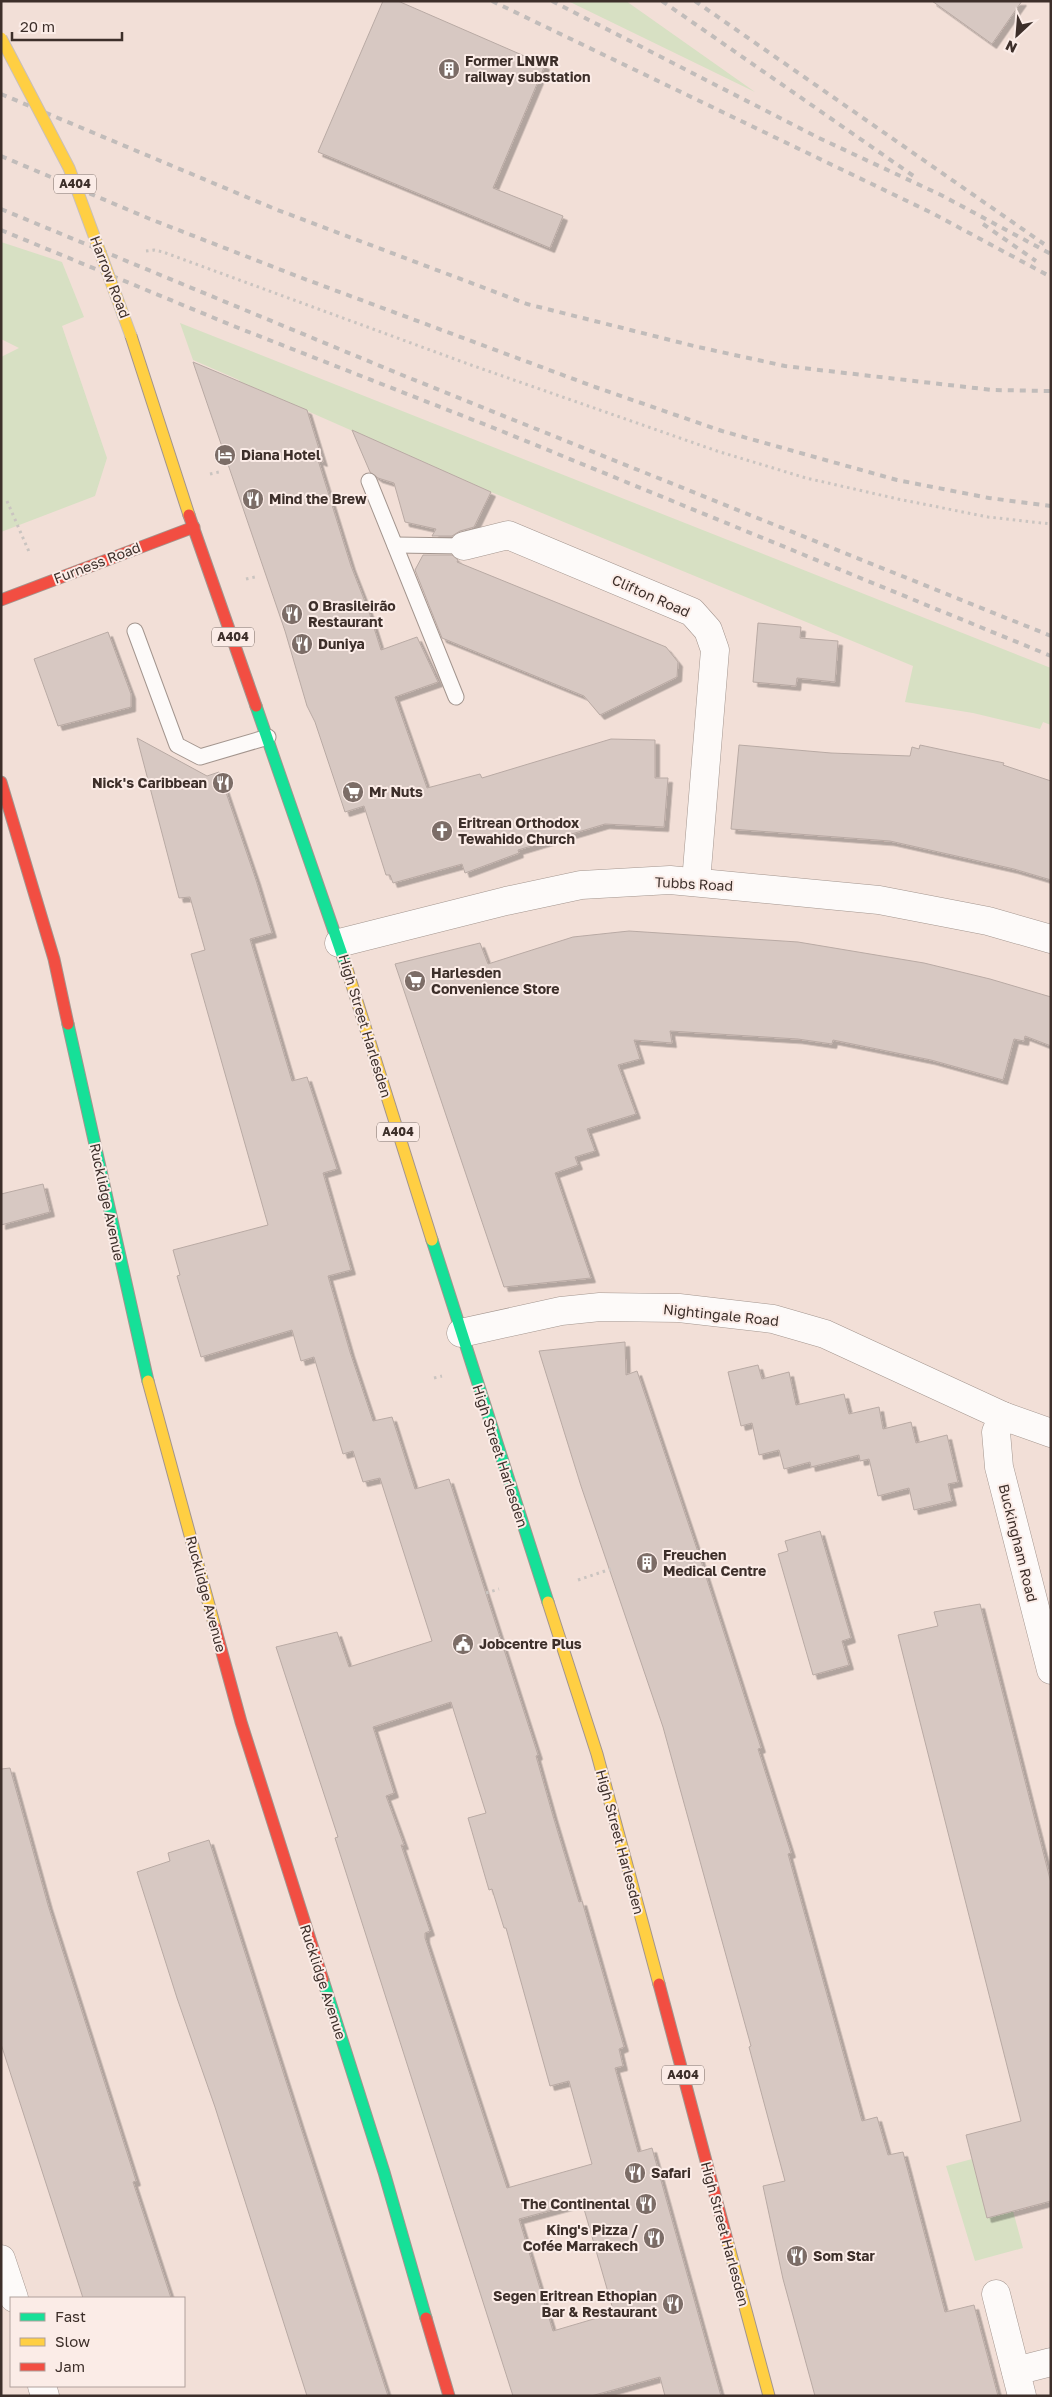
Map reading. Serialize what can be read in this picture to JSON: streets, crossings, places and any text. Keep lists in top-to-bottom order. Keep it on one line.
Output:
{"streets":{"main road":["A404","Harrow Road","Furness Road","High Street Harlesden","Rucklidge Avenue"],"street":["Clifton Road","Tubbs Road","Nightingale Road","Buckingham Road"]},"crossings":[["Harrow Road","Furness Road"],["Harrow Road","High Street Harlesden"],["Furness Road","High Street Harlesden"],["Clifton Road","Tubbs Road"],["Tubbs Road","High Street Harlesden"],["High Street Harlesden","Nightingale Road"],["Nightingale Road","Buckingham Road"]],"places":{"building":["Former LNWR railway substation","Freuchen Medical Centre"],"hotel":["Diana Hotel"],"restaurant":["Mind the Brew","O Brasileirão Restaurant","Duniya","Nick's Caribbean","Safari","The Continental","King's Pizza / Cofée Marrakech","Som Star","Segen Eritrean Ethopian Bar & Restaurant"],"supermarket":["Mr Nuts","Harlesden Convenience Store"],"church":["Eritrean Orthodox Tewahido Church"],"public building":["Jobcentre Plus"]},"legend":["Fast","Slow","Jam"],"scale_bar":"20 m","north":"bottom left"}
